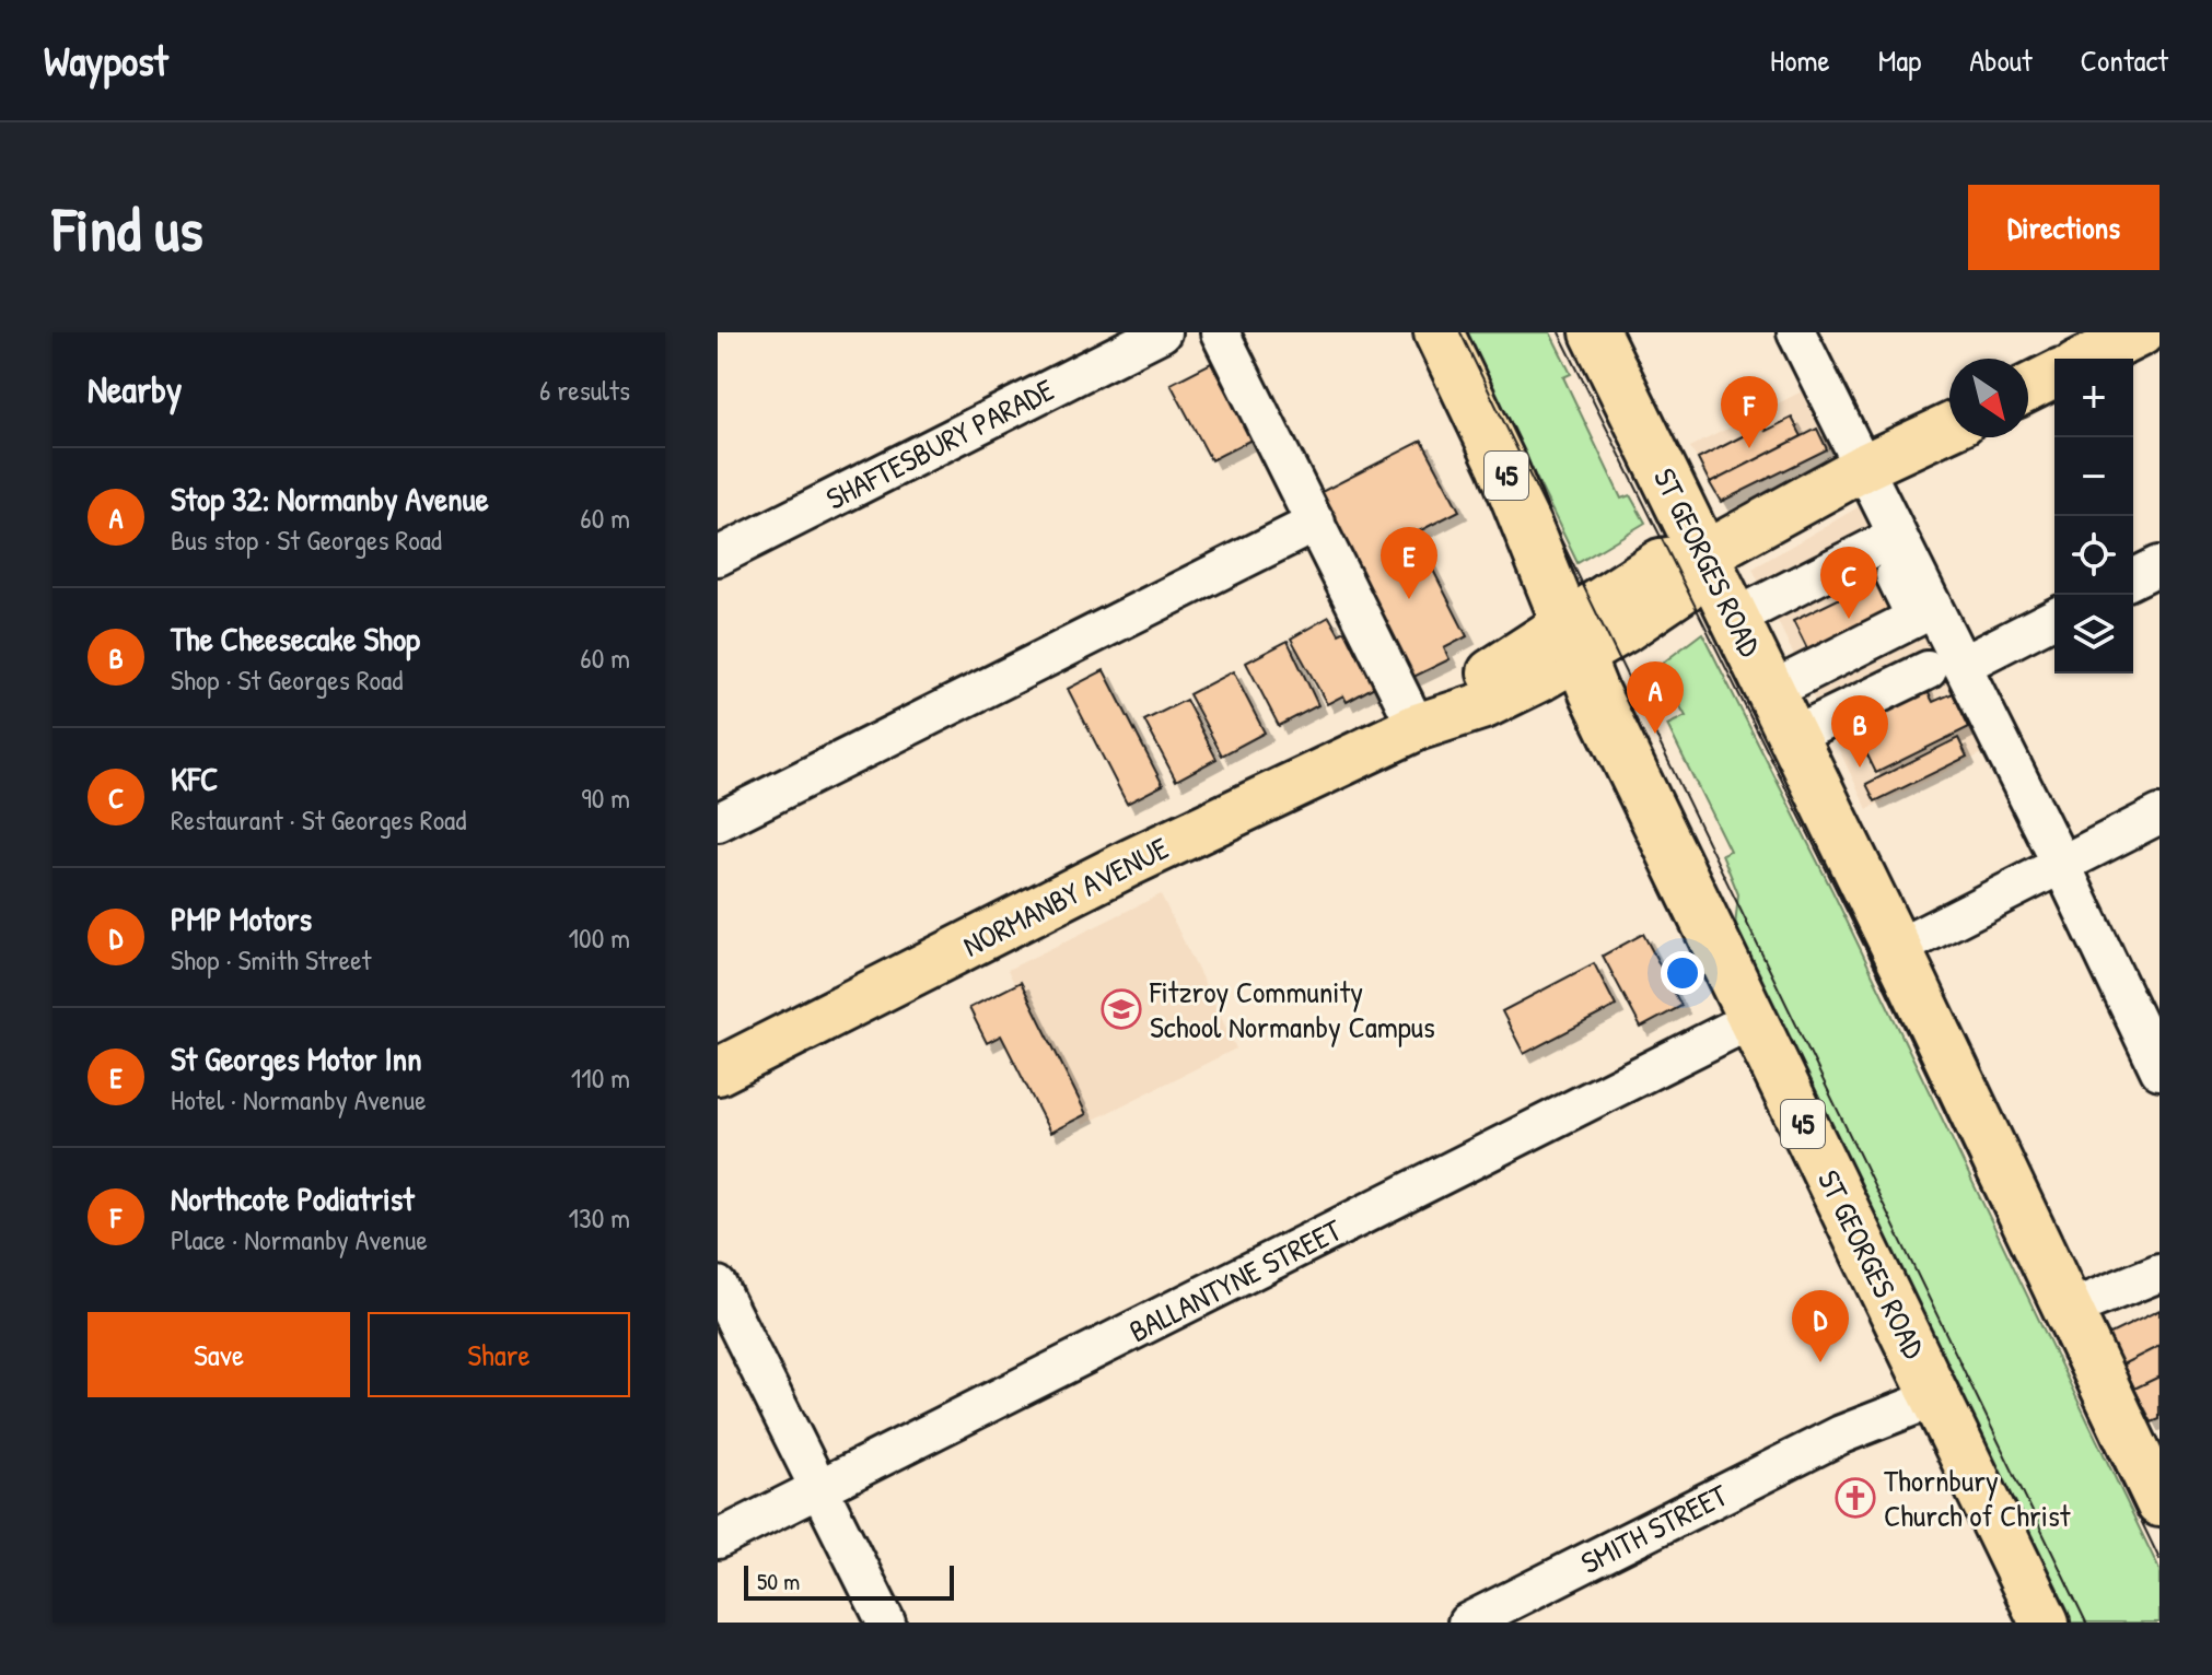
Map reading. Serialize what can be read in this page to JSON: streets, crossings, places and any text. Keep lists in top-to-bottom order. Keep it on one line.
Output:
{"streets":{"highway":["45","ST GEORGES ROAD"],"main road":["NORMANBY AVENUE"],"street":["SHAFTESBURY PARADE","BALLANTYNE STREET","SMITH STREET"]},"crossings":[["ST GEORGES ROAD","NORMANBY AVENUE"],["ST GEORGES ROAD","BALLANTYNE STREET"],["ST GEORGES ROAD","SMITH STREET"]],"places":{"school or university":["Fitzroy Community School Normanby Campus"],"church":["Thornbury Church of Christ"]},"scale_bar":"50 m","north":"bottom right","page":{"header":"Waypost","nav":["Home","Map","About","Contact"],"buttons":["Directions",["Save","Share"]],"title":"Find us","heading":["Nearby","6 results"],"map_buttons":["+","−"],"pins":["F","E","C","A","B","D"],"list":[{"mark":"A","name":"Stop 32: Normanby Avenue","note":"Bus stop · St Georges Road","value":"60 m"},{"mark":"B","name":"The Cheesecake Shop","note":"Shop · St Georges Road","value":"60 m"},{"mark":"C","name":"KFC","note":"Restaurant · St Georges Road","value":"90 m"},{"mark":"D","name":"PMP Motors","note":"Shop · Smith Street","value":"100 m"},{"mark":"E","name":"St Georges Motor Inn","note":"Hotel · Normanby Avenue","value":"110 m"},{"mark":"F","name":"Northcote Podiatrist","note":"Place · Normanby Avenue","value":"130 m"}],"scale":"50 m"}}
